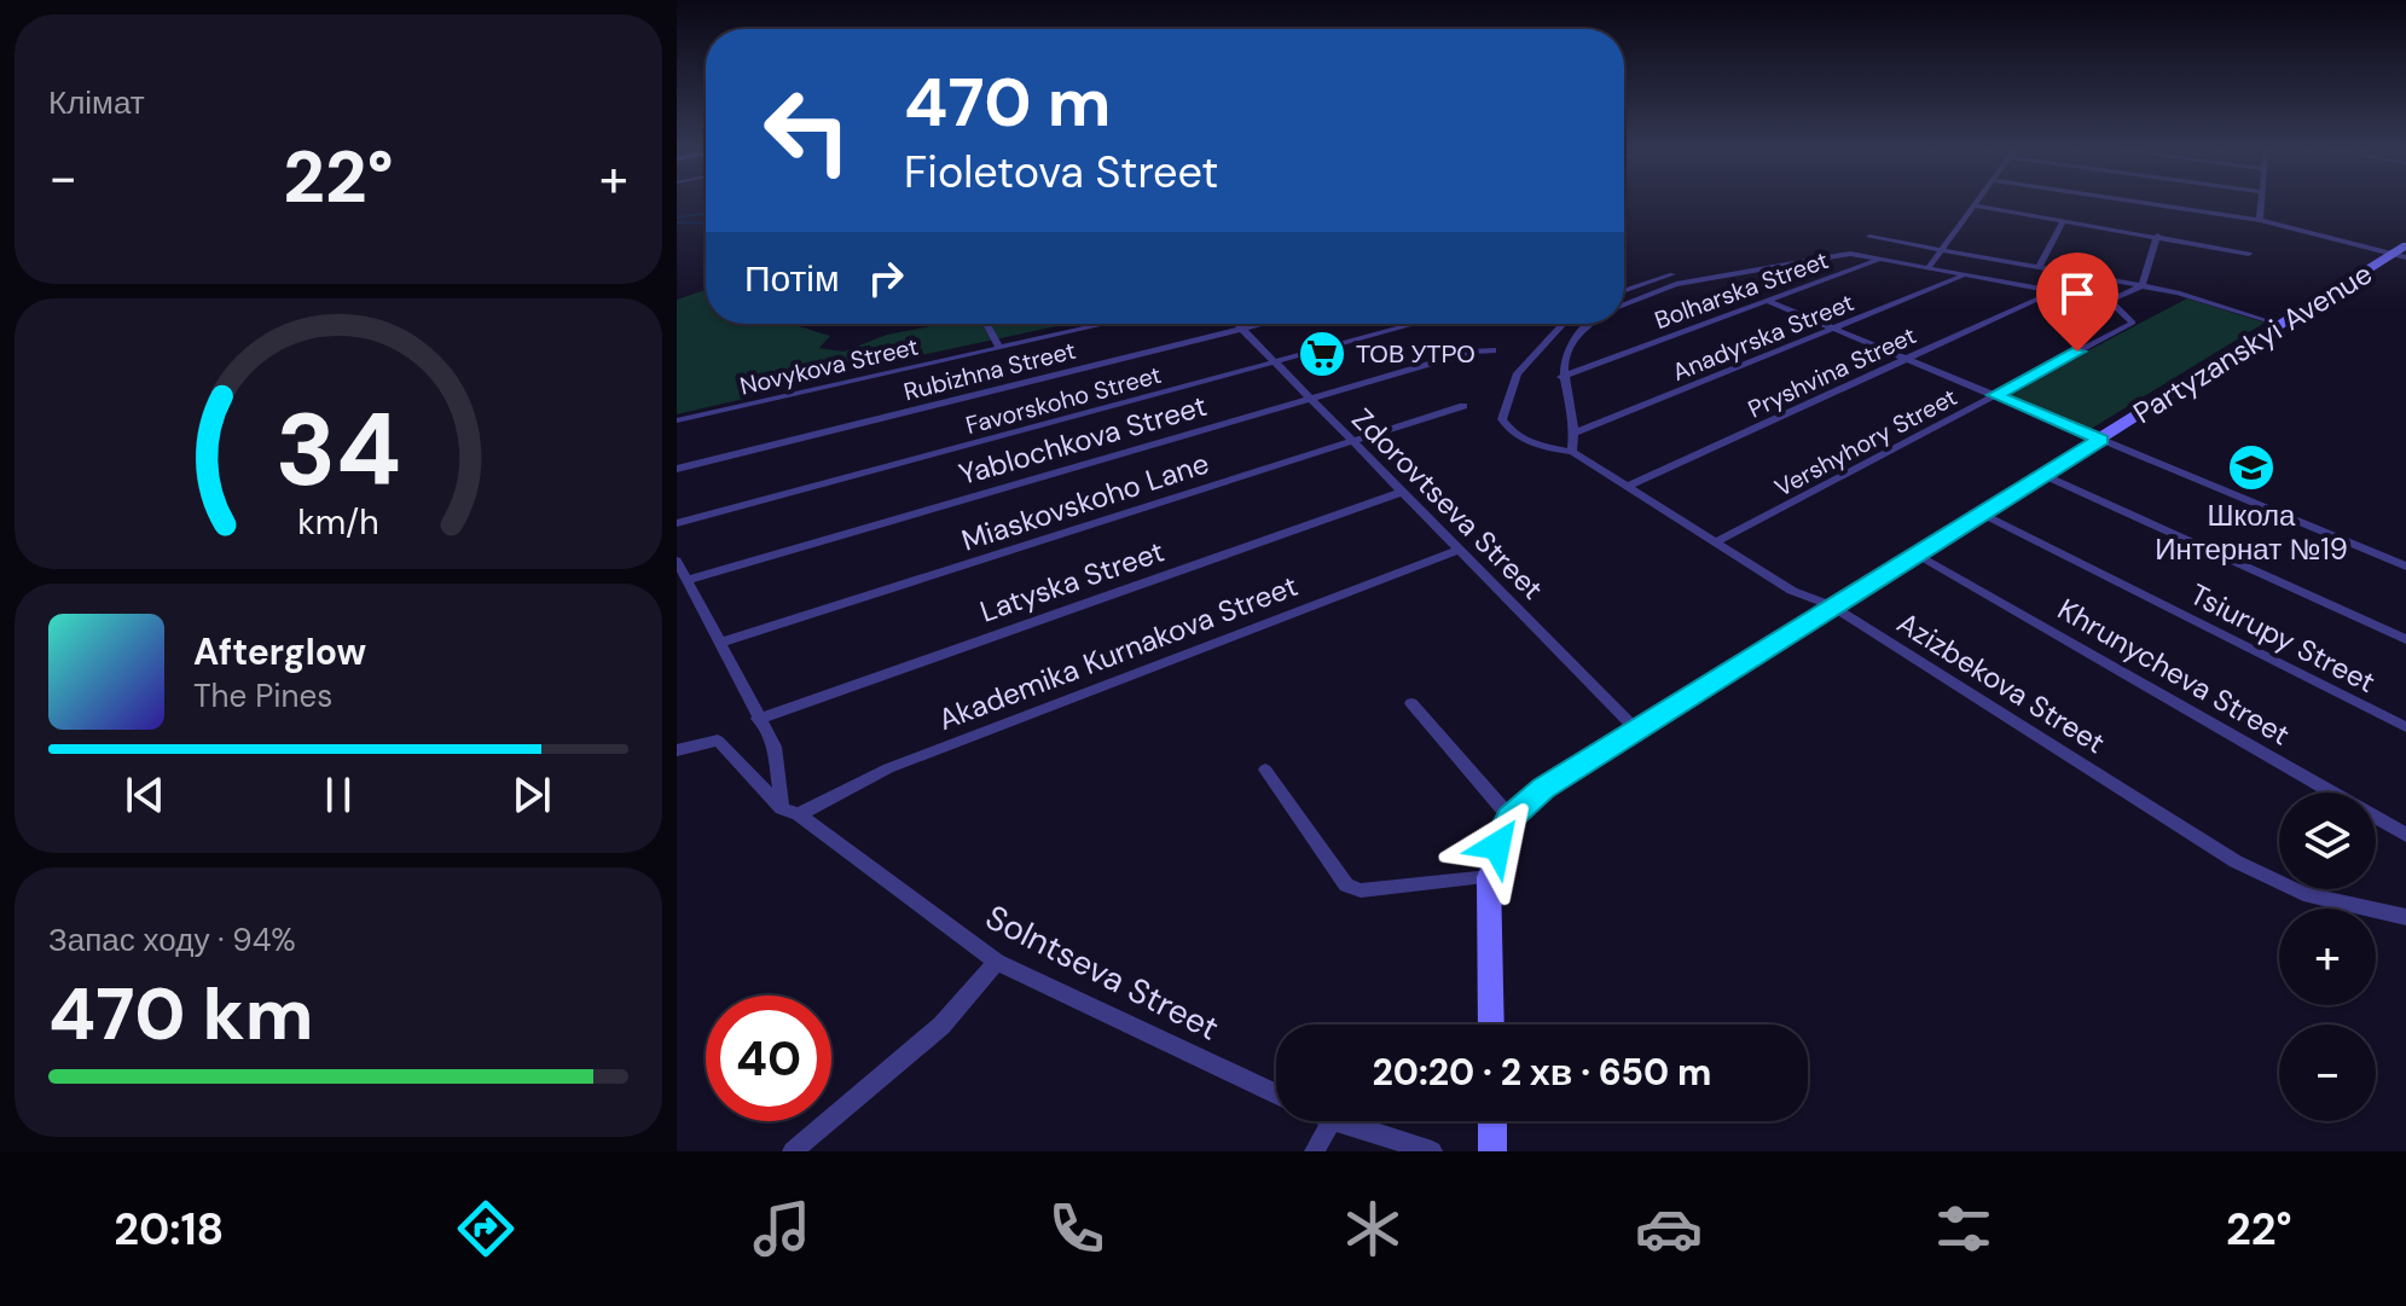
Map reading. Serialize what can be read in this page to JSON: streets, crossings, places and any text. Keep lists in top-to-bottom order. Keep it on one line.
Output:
{"streets":{"street":["Bolharska Street","Anadyrska Street","Partyzanskyi Avenue","Novykova Street","Rubizhna Street","Pryshvina Street","Favorskoho Street","Yablochkova Street","Vershyhory Street","Miaskovskoho Lane","Zdorovtseva Street","Latyska Street","Tsiurupy Street","Akademika Kurnakova Street","Khrunycheva Street","Azizbekova Street","Solntseva Street"]},"crossings":[["Partyzanskyi Avenue","Zdorovtseva Street"],["Partyzanskyi Avenue","Tsiurupy Street"],["Partyzanskyi Avenue","Khrunycheva Street"],["Partyzanskyi Avenue","Azizbekova Street"],["Rubizhna Street","Zdorovtseva Street"],["Pryshvina Street","Azizbekova Street"],["Favorskoho Street","Zdorovtseva Street"],["Yablochkova Street","Zdorovtseva Street"],["Vershyhory Street","Azizbekova Street"],["Miaskovskoho Lane","Zdorovtseva Street"],["Zdorovtseva Street","Latyska Street"],["Zdorovtseva Street","Akademika Kurnakova Street"],["Akademika Kurnakova Street","Solntseva Street"]],"places":{"supermarket":["ТОВ УТРО"],"school or university":["Школа Интернат №19"]},"page":{"tile":["Клімат",["Запас ходу · 94%","470 km"]],"turn":["470 m","Fioletova Street"],"heat":["−","22°","+"],"then":"Потім","song":["Afterglow","The Pines"],"map_buttons":["+","−"],"limit":"40","trip":"20:20 · 2 хв · 650 m","tabs":["20:18","22°"],"gauge":["34","km/h"]}}
